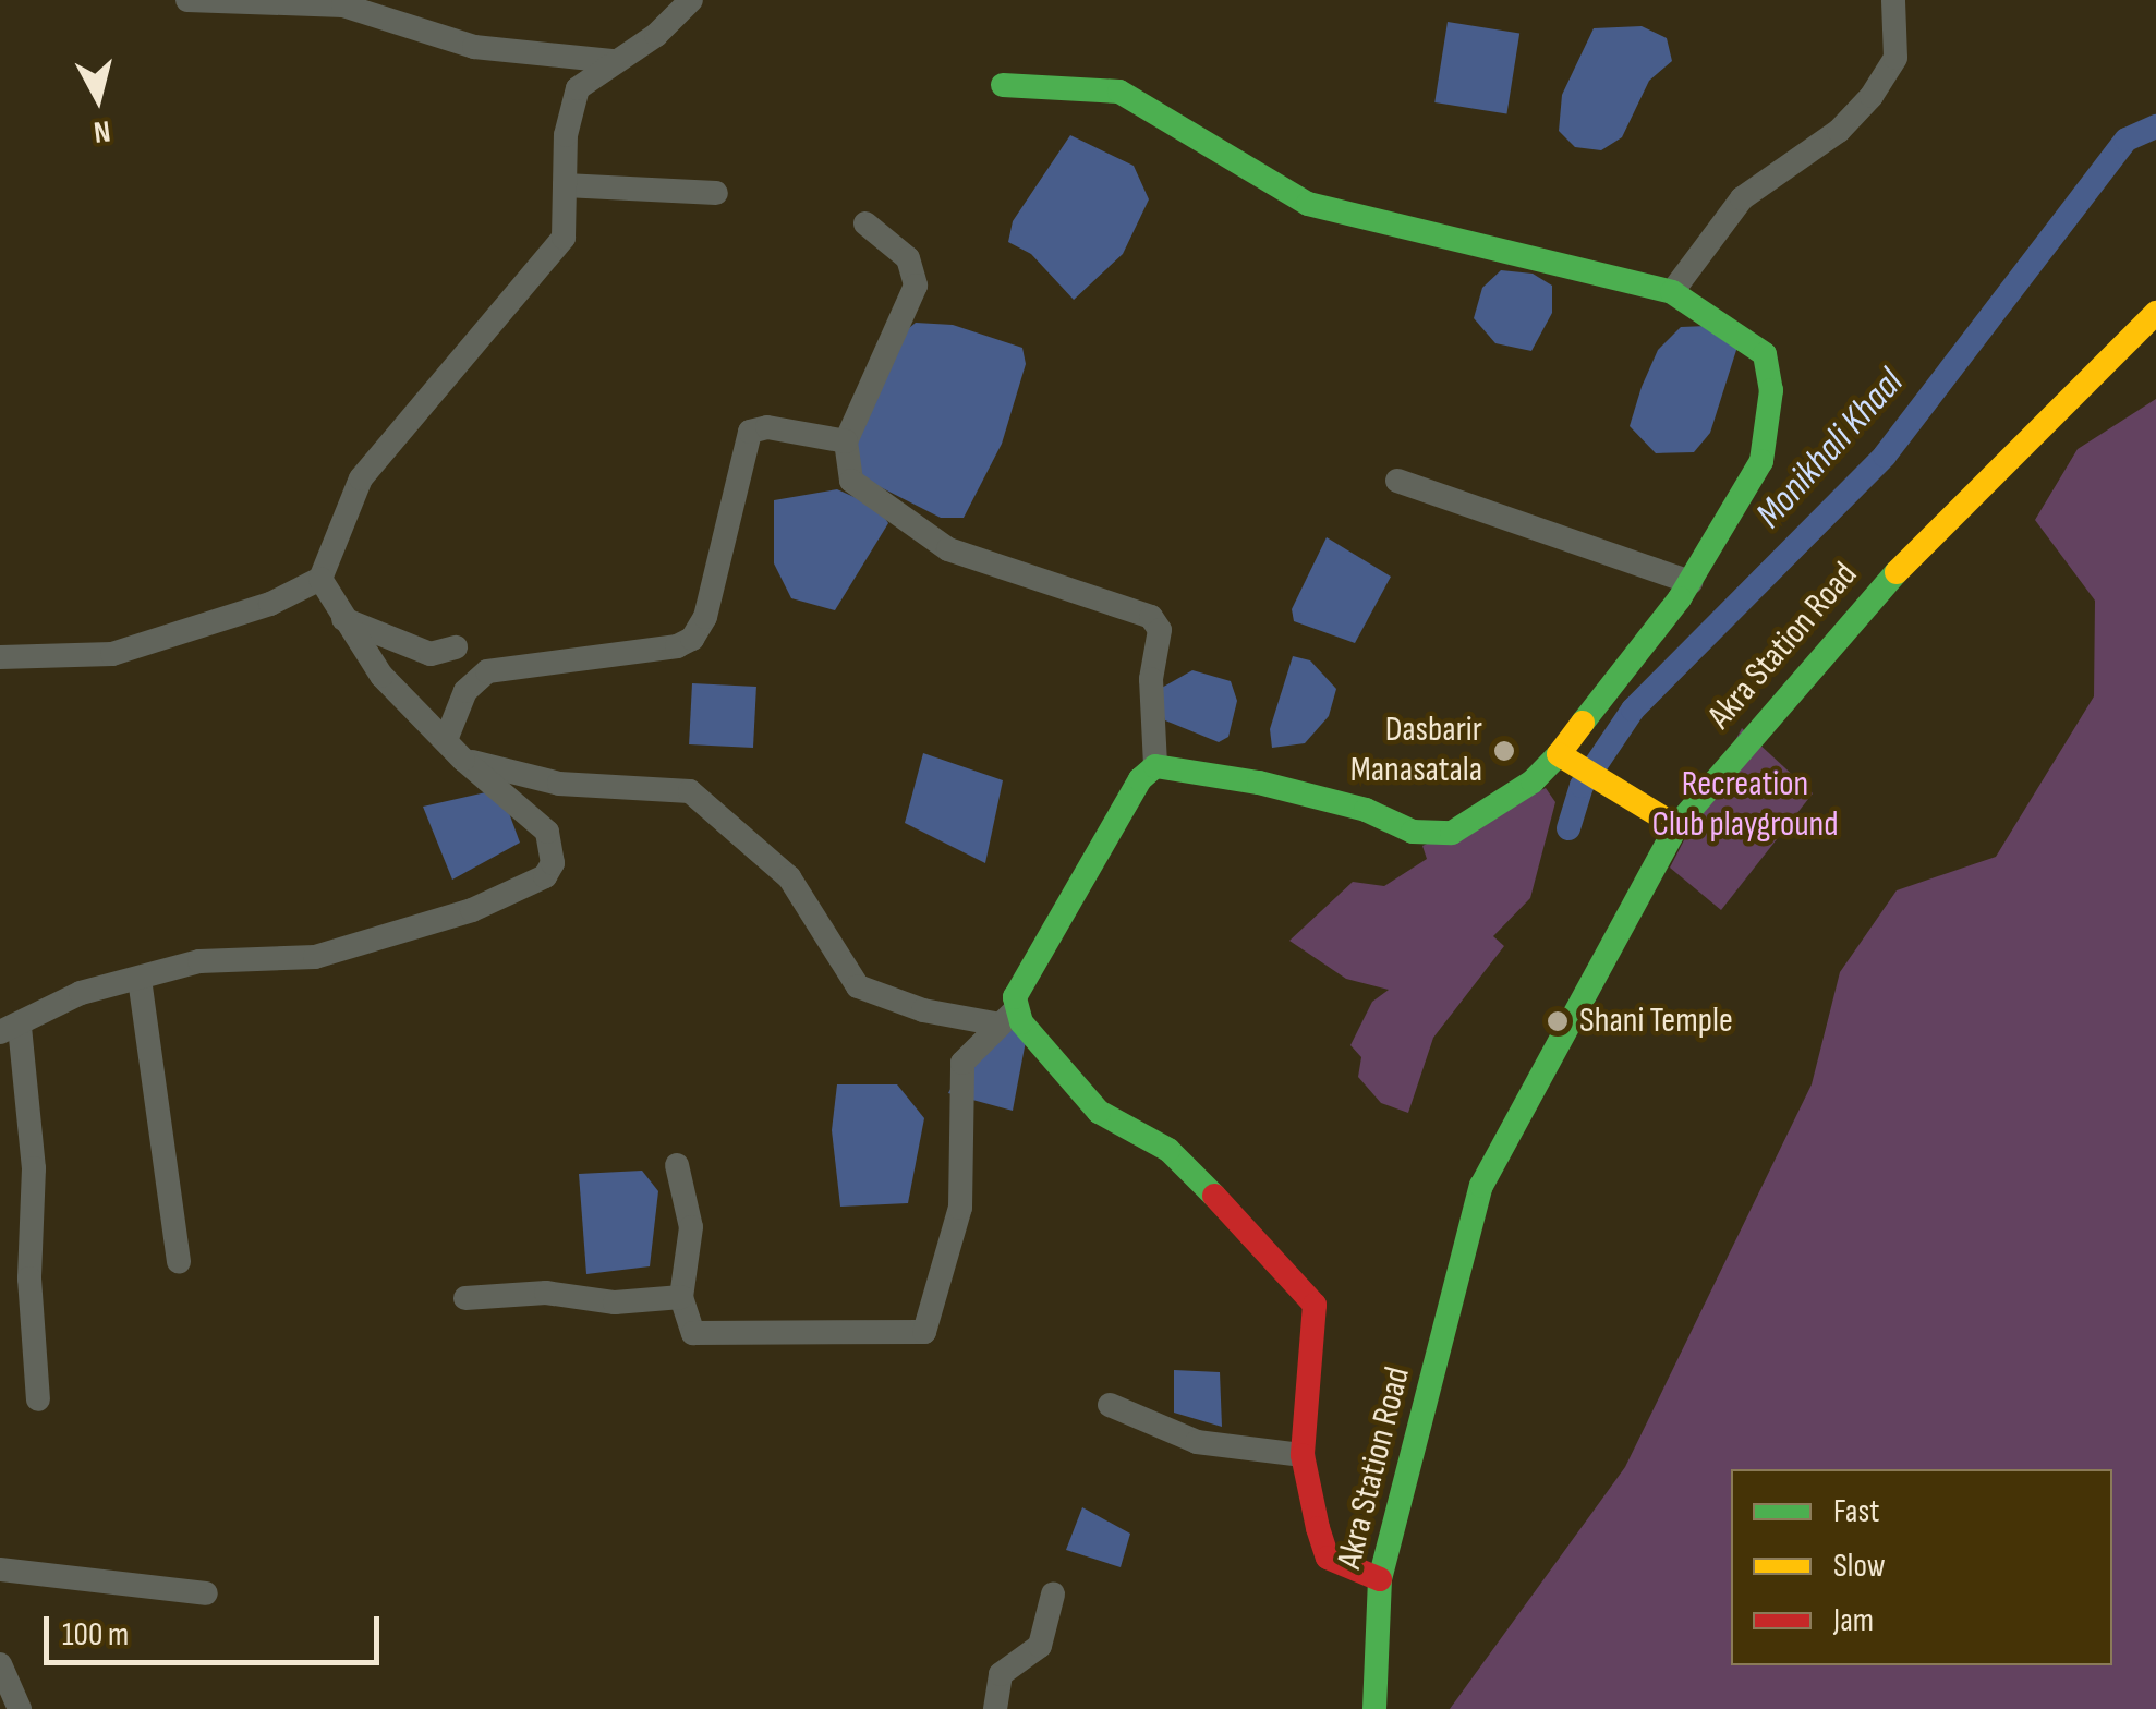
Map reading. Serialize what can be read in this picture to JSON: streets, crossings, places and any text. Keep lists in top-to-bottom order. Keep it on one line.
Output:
{"streets":{"street":["Akra Station Road"]},"water":["Monikhali Khaal"],"parks":["Recreation Club playground"],"places":["Dasbarir Manasatala","Shani Temple"],"legend":["Fast","Slow","Jam"],"scale_bar":"100 m","north":"bottom"}
